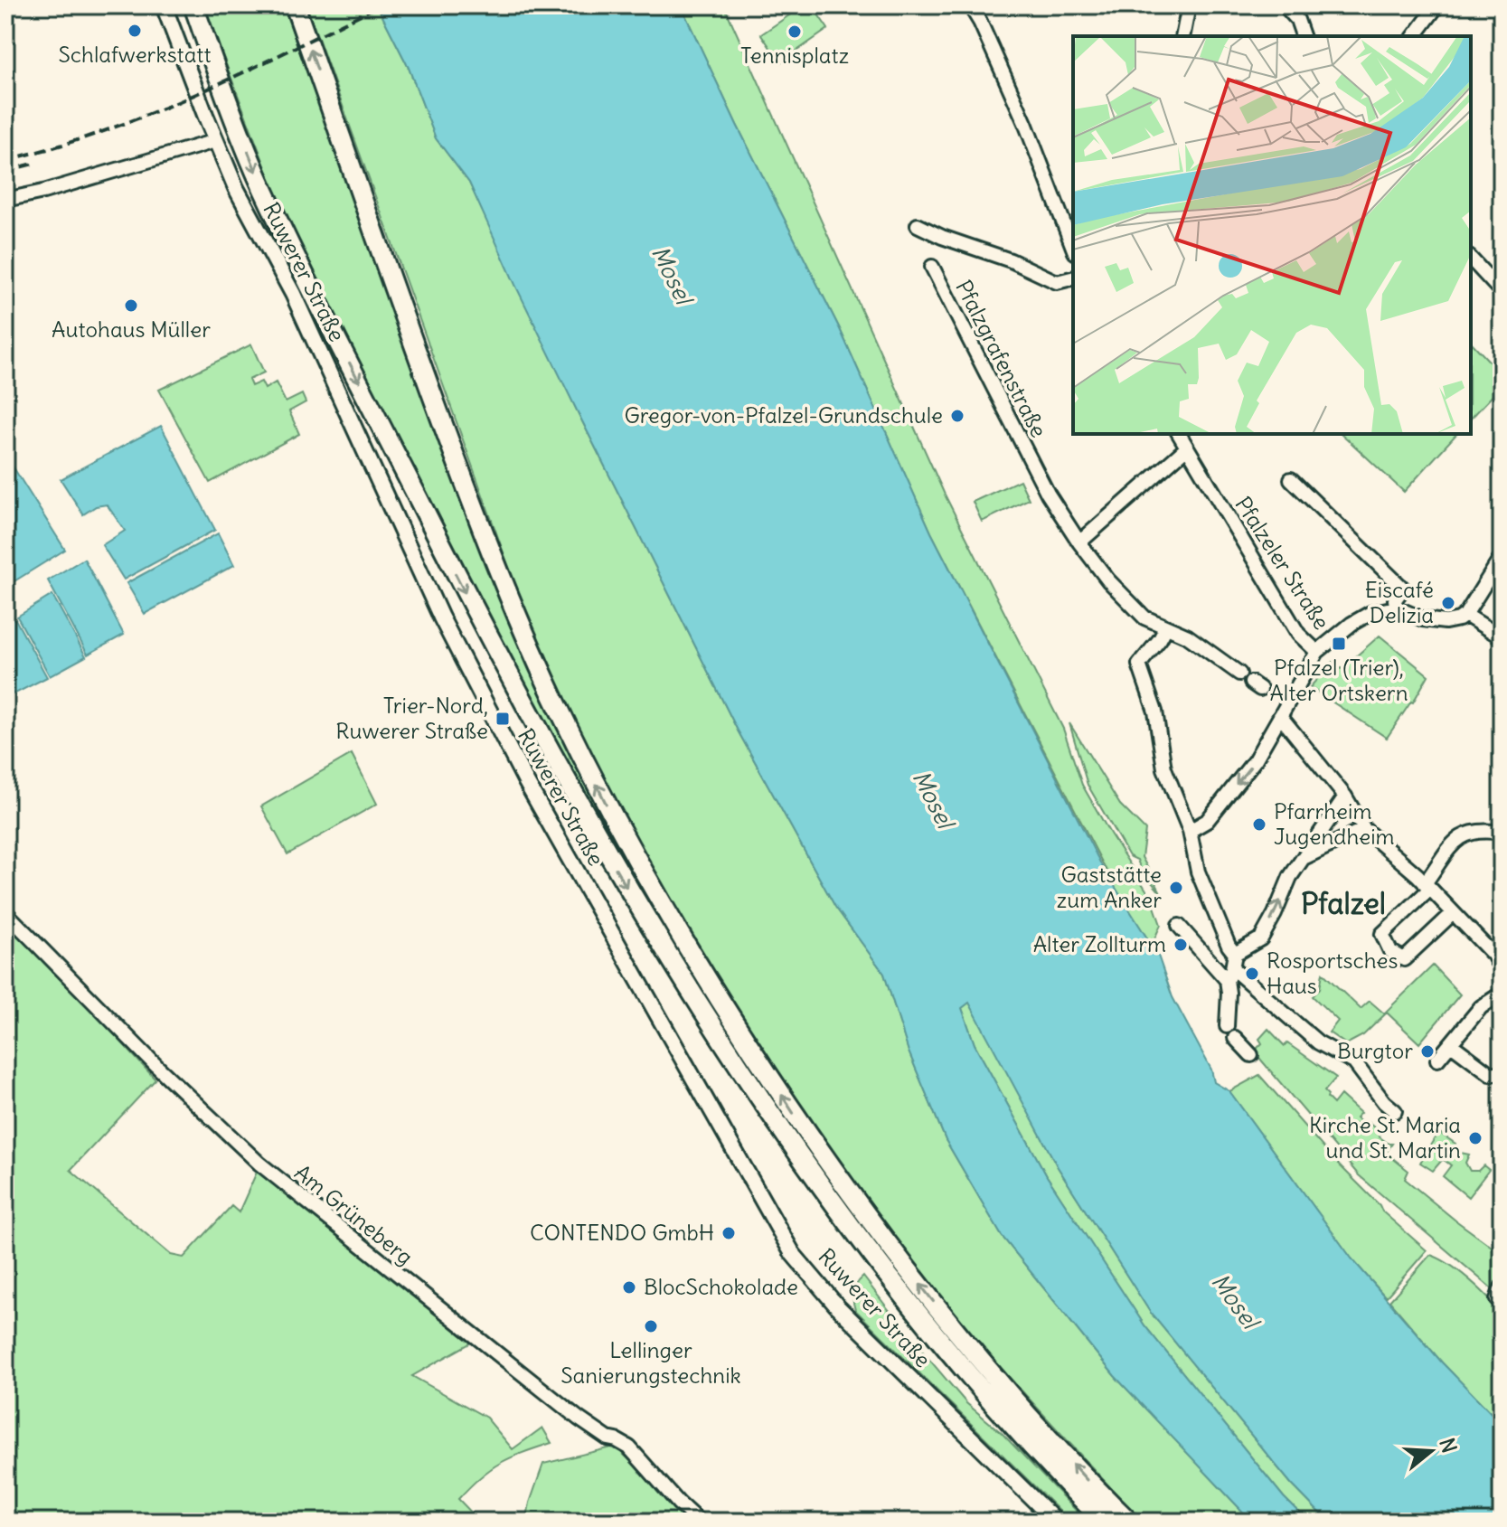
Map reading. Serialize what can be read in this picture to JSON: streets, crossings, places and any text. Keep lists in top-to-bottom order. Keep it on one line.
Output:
{"streets":{"main road":["Ruwerer Straße"],"street":["Pfalzgrafenstraße","Pfalzeler Straße","Am Grüneberg"]},"districts":["Pfalzel"],"water":["Mosel"],"places":{"other":["Schlafwerkstatt","Tennisplatz","Autohaus Müller","Gregor-von-Pfalzel-Grundschule","Eiscafé Delizia","Pfarrheim Jugendheim","Gaststätte zum Anker","Alter Zollturm","Rosportsches Haus","Burgtor","Kirche St. Maria und St. Martin","CONTENDO GmbH","BlocSchokolade","Lellinger Sanierungstechnik"],"transit":["Pfalzel (Trier), Alter Ortskern","Trier-Nord, Ruwerer Straße"]},"north":"right"}
